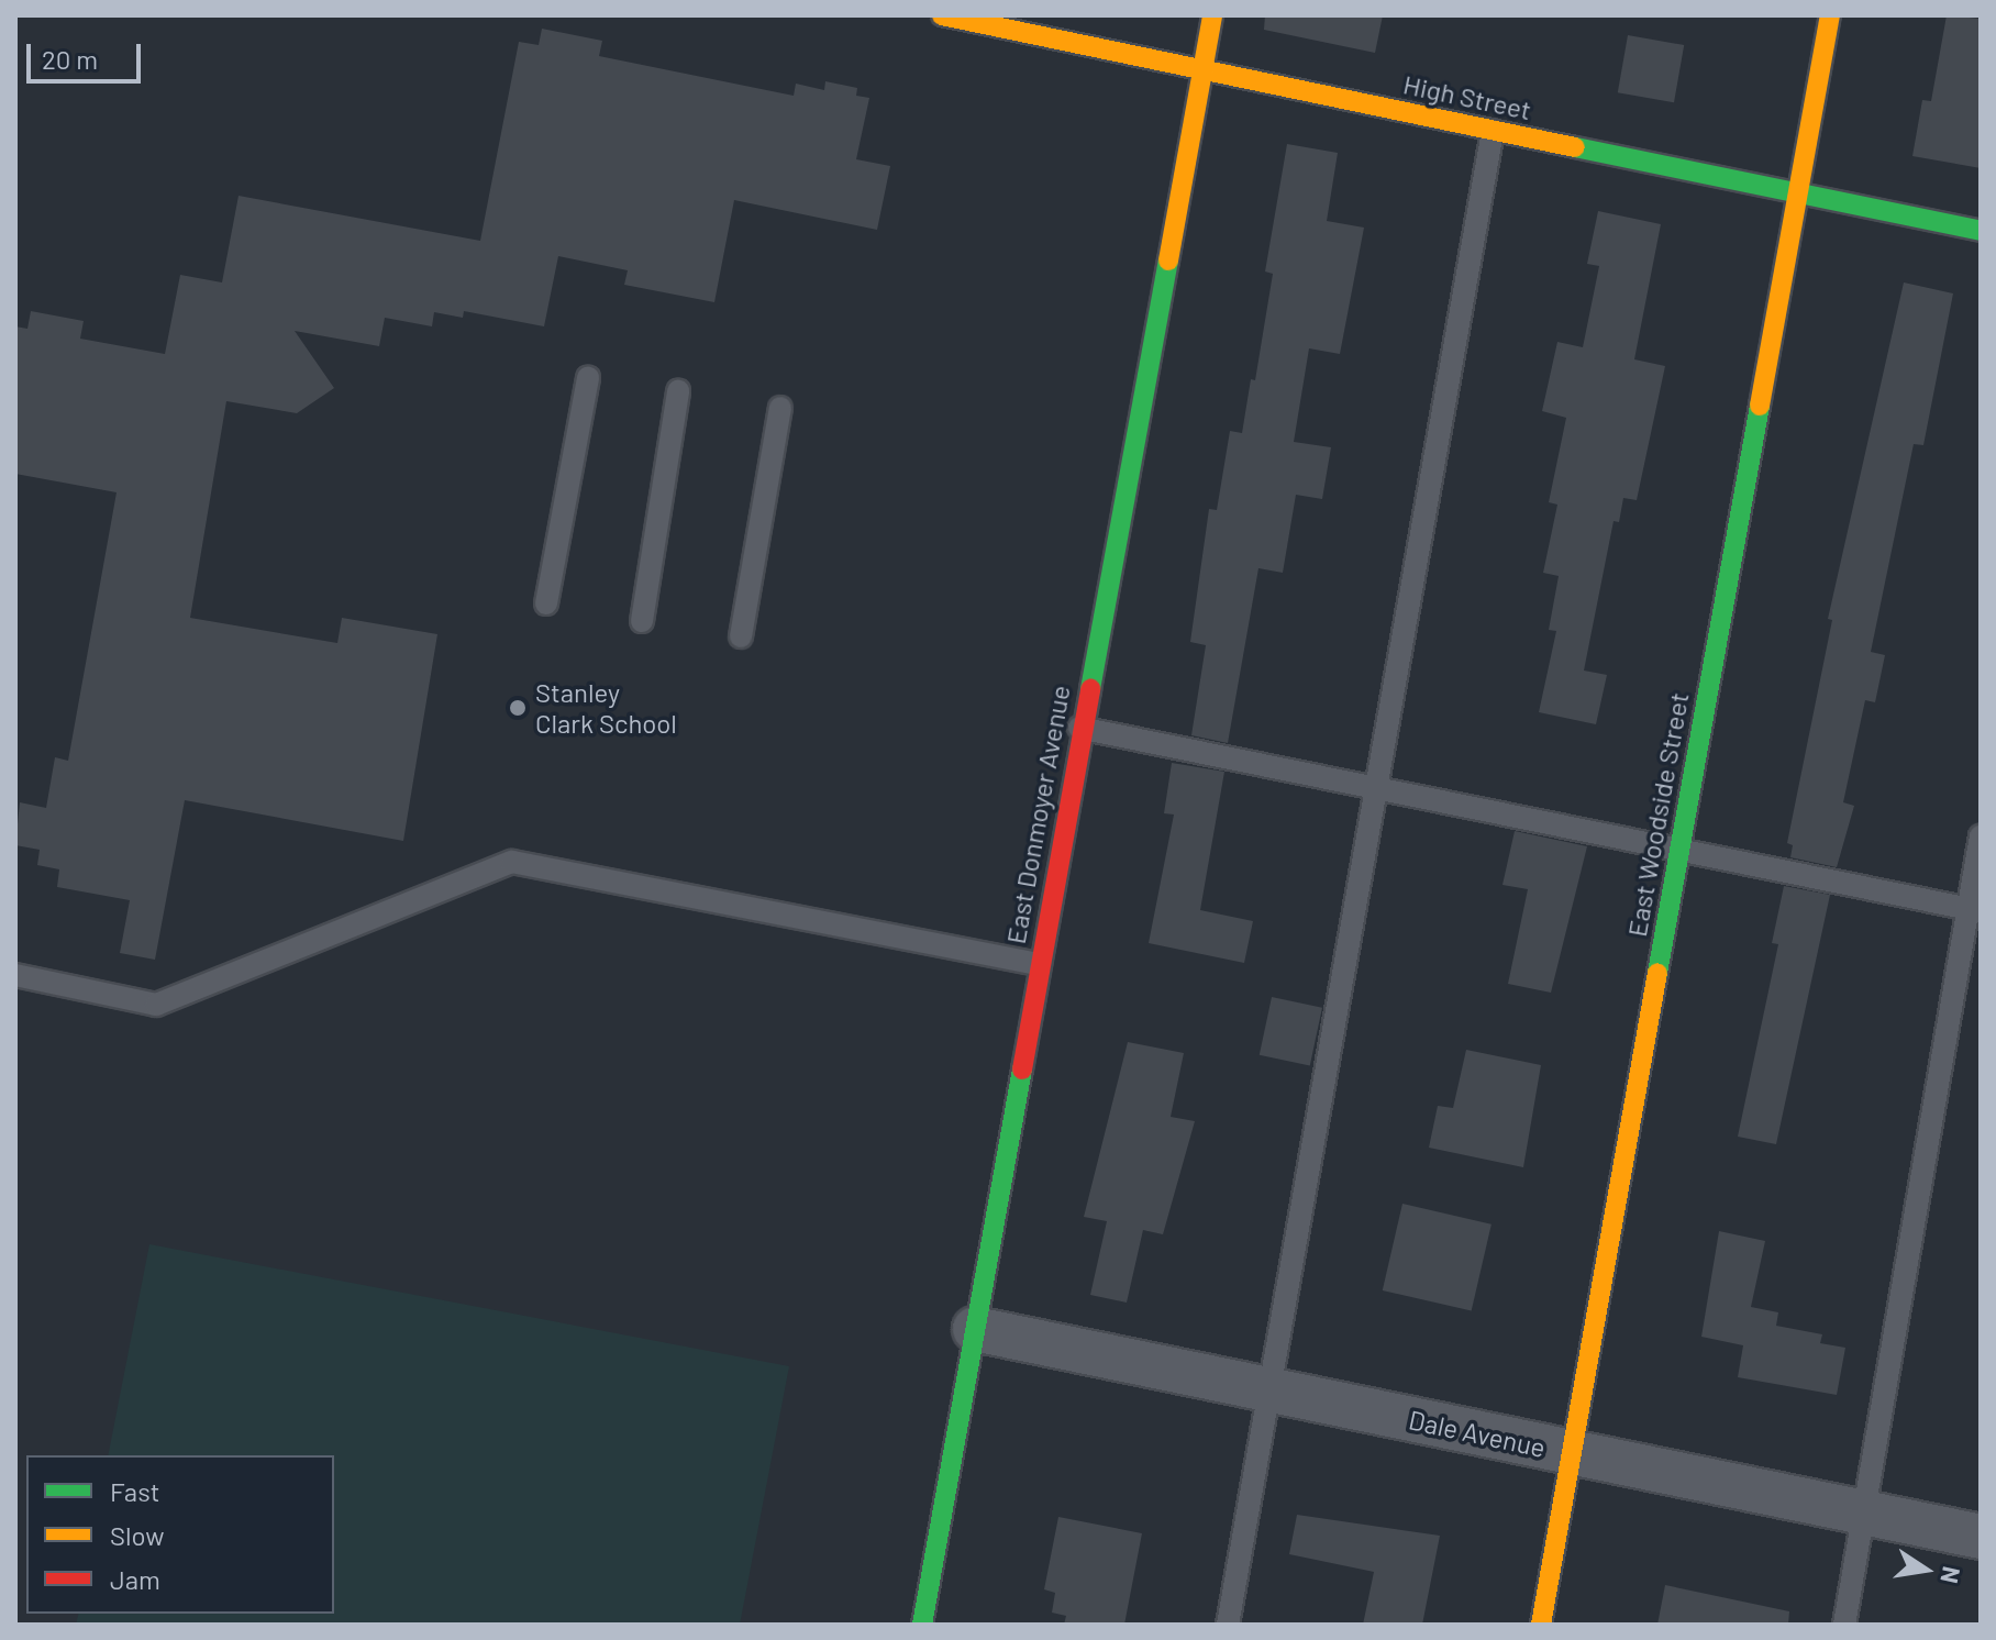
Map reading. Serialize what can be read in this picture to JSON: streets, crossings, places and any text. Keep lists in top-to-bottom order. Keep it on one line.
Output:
{"streets":{"street":["High Street","East Donmoyer Avenue","East Woodside Street","Dale Avenue"]},"crossings":[["High Street","East Donmoyer Avenue"],["High Street","East Woodside Street"],["East Donmoyer Avenue","Dale Avenue"],["East Woodside Street","Dale Avenue"]],"places":["Stanley Clark School"],"legend":["Fast","Slow","Jam"],"scale_bar":"20 m","north":"right"}
